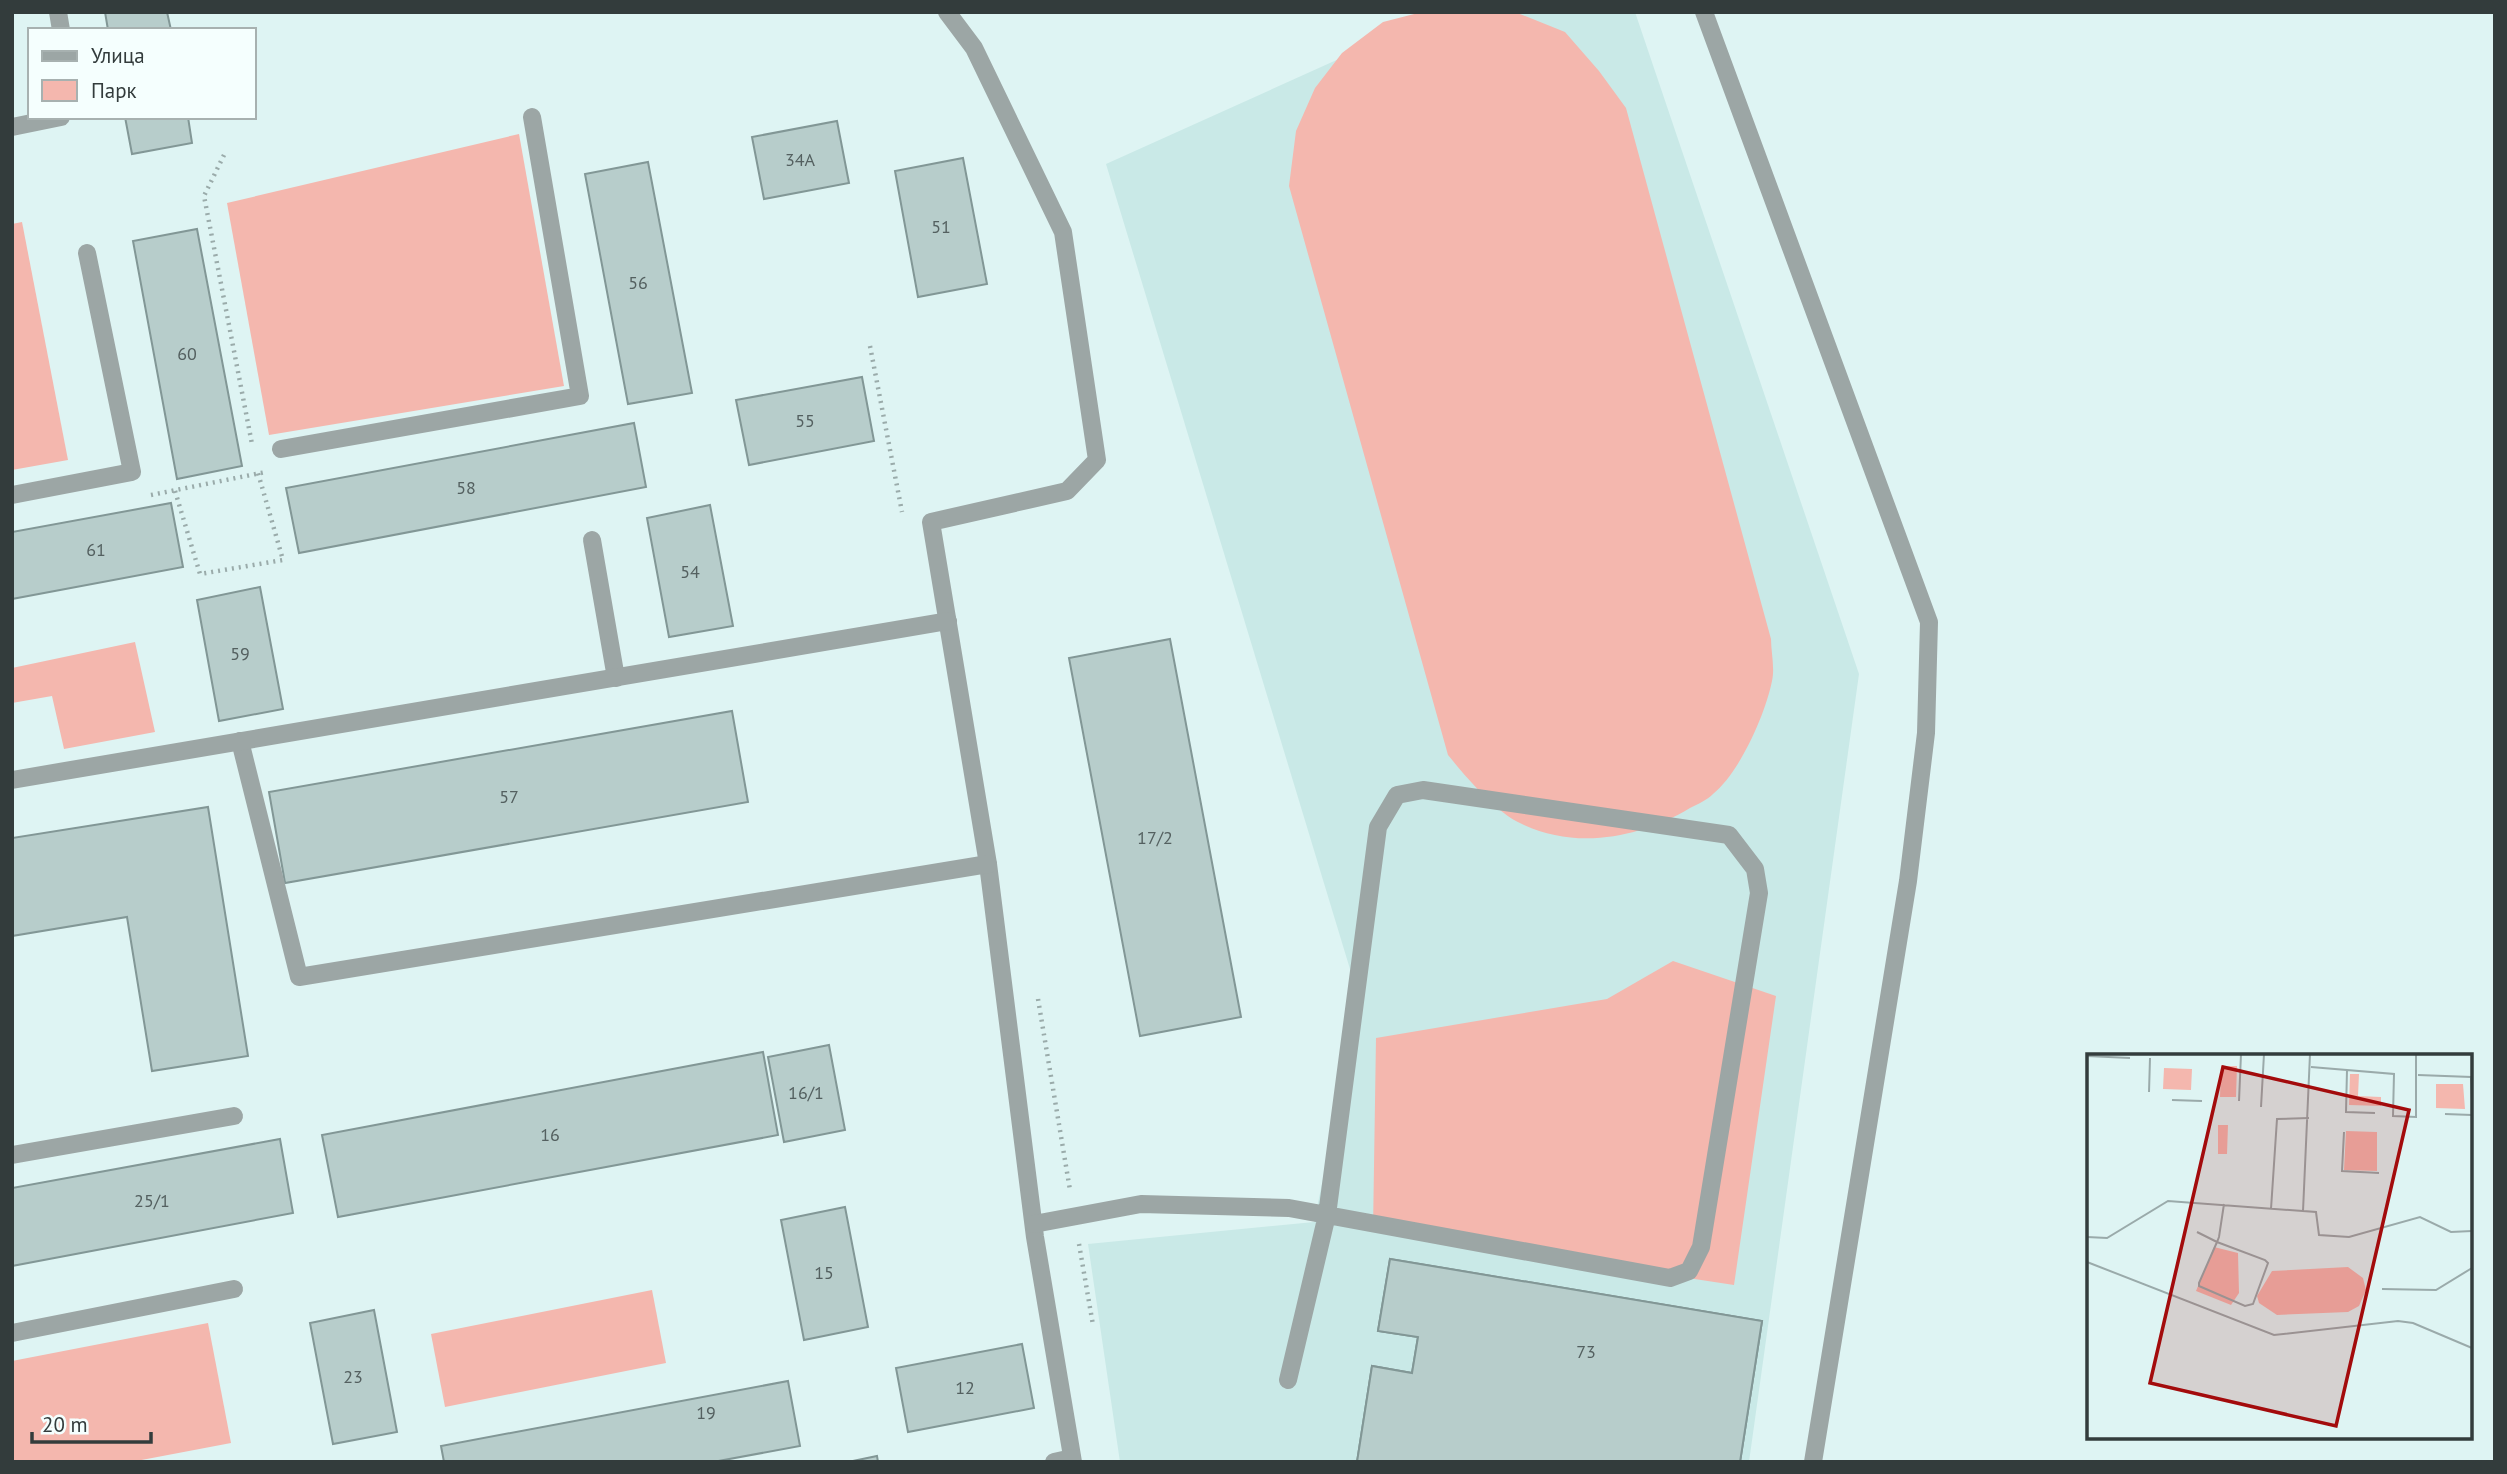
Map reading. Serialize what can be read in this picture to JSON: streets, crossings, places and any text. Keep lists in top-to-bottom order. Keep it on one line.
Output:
{"house_numbers":["34А","51","56","60","55","58","61","54","59","57","17/2","16/1","16","25/1","15","73","23","12","19"],"legend":["Улица","Парк"],"scale_bar":"20 m"}
